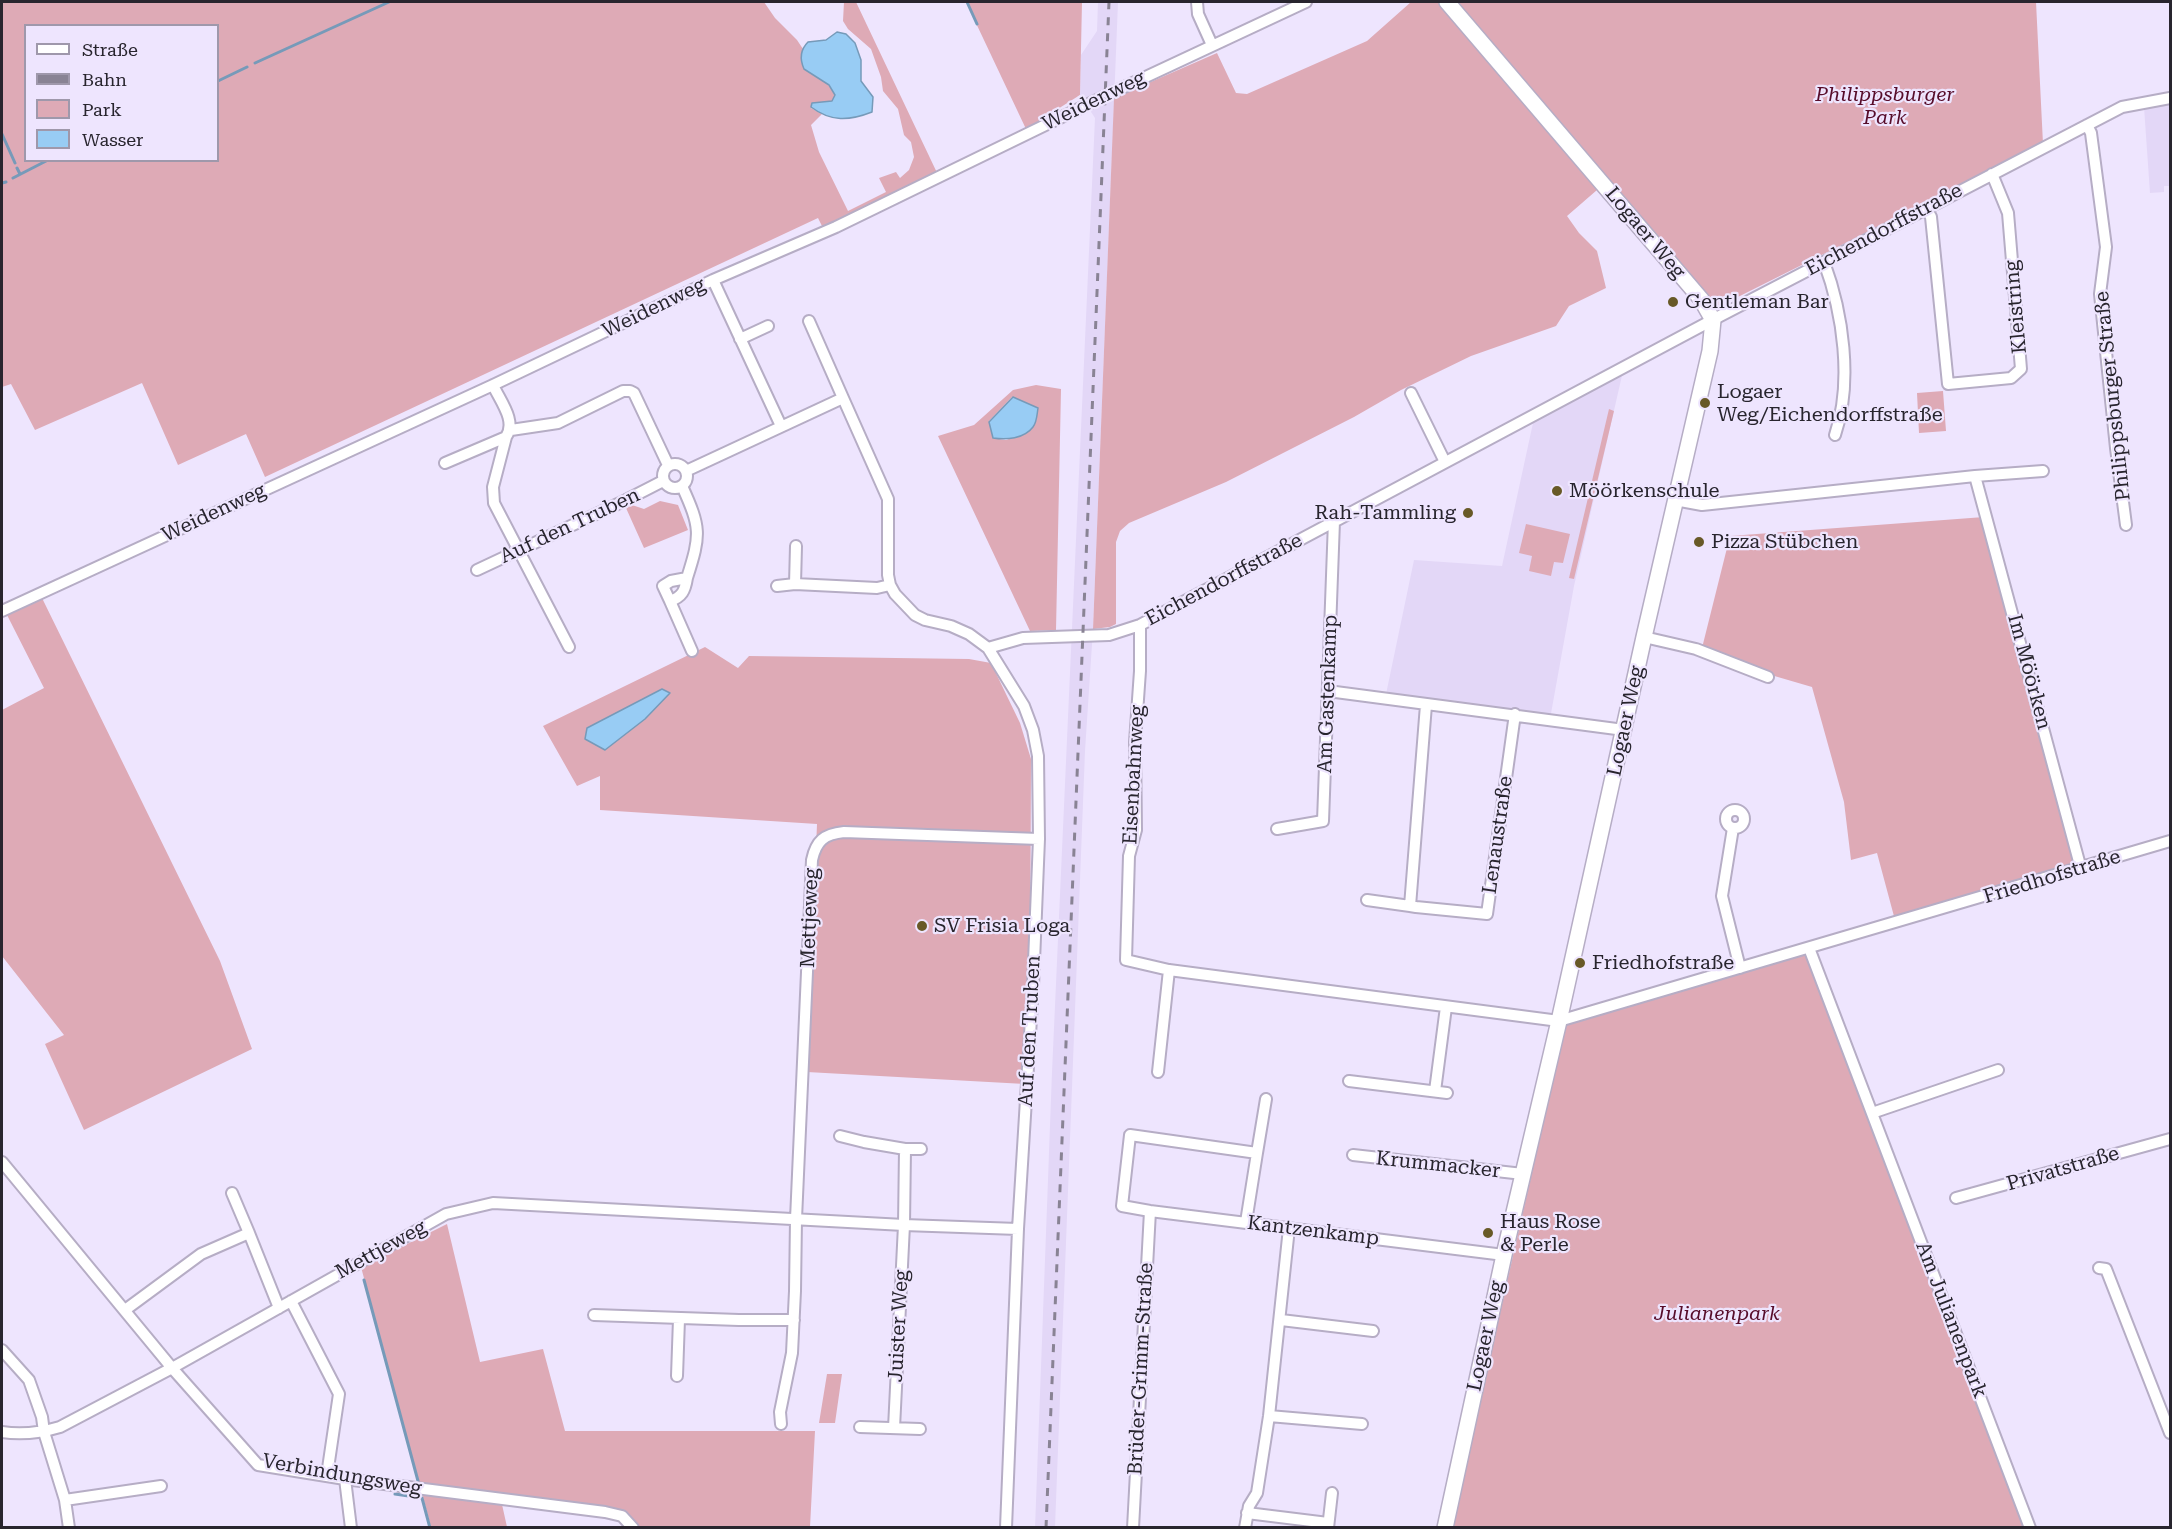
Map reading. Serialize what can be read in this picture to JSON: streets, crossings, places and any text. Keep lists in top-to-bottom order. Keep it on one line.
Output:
{"streets":{"street":["Weidenweg","Eichendorffstraße","Logaer Weg","Kleistring","Philippsburger Straße","Auf den Truben","Im Möörken","Am Gastenkamp","Eisenbahnweg","Lenaustraße","Friedhofstraße","Mettjeweg","Krummacker","Privatstraße","Kantzenkamp","Am Julianenpark","Juister Weg","Brüder-Grimm-Straße","Verbindungsweg"]},"crossings":[["Eichendorffstraße","Logaer Weg"],["Eichendorffstraße","Kleistring"],["Eichendorffstraße","Philippsburger Straße"],["Eichendorffstraße","Auf den Truben"],["Eichendorffstraße","Am Gastenkamp"],["Eichendorffstraße","Eisenbahnweg"],["Logaer Weg","Friedhofstraße"],["Logaer Weg","Krummacker"],["Logaer Weg","Kantzenkamp"],["Auf den Truben","Mettjeweg"],["Im Möörken","Friedhofstraße"],["Eisenbahnweg","Friedhofstraße"],["Friedhofstraße","Am Julianenpark"],["Mettjeweg","Juister Weg"],["Mettjeweg","Verbindungsweg"],["Kantzenkamp","Brüder-Grimm-Straße"]],"parks":["Philippsburger Park","Julianenpark"],"places":["Gentleman Bar","Logaer Weg/Eichendorffstraße","Möörkenschule","Rah-Tammling","Pizza Stübchen","SV Frisia Loga","Friedhofstraße","Haus Rose & Perle"],"legend":["Straße","Bahn","Park","Wasser"]}
